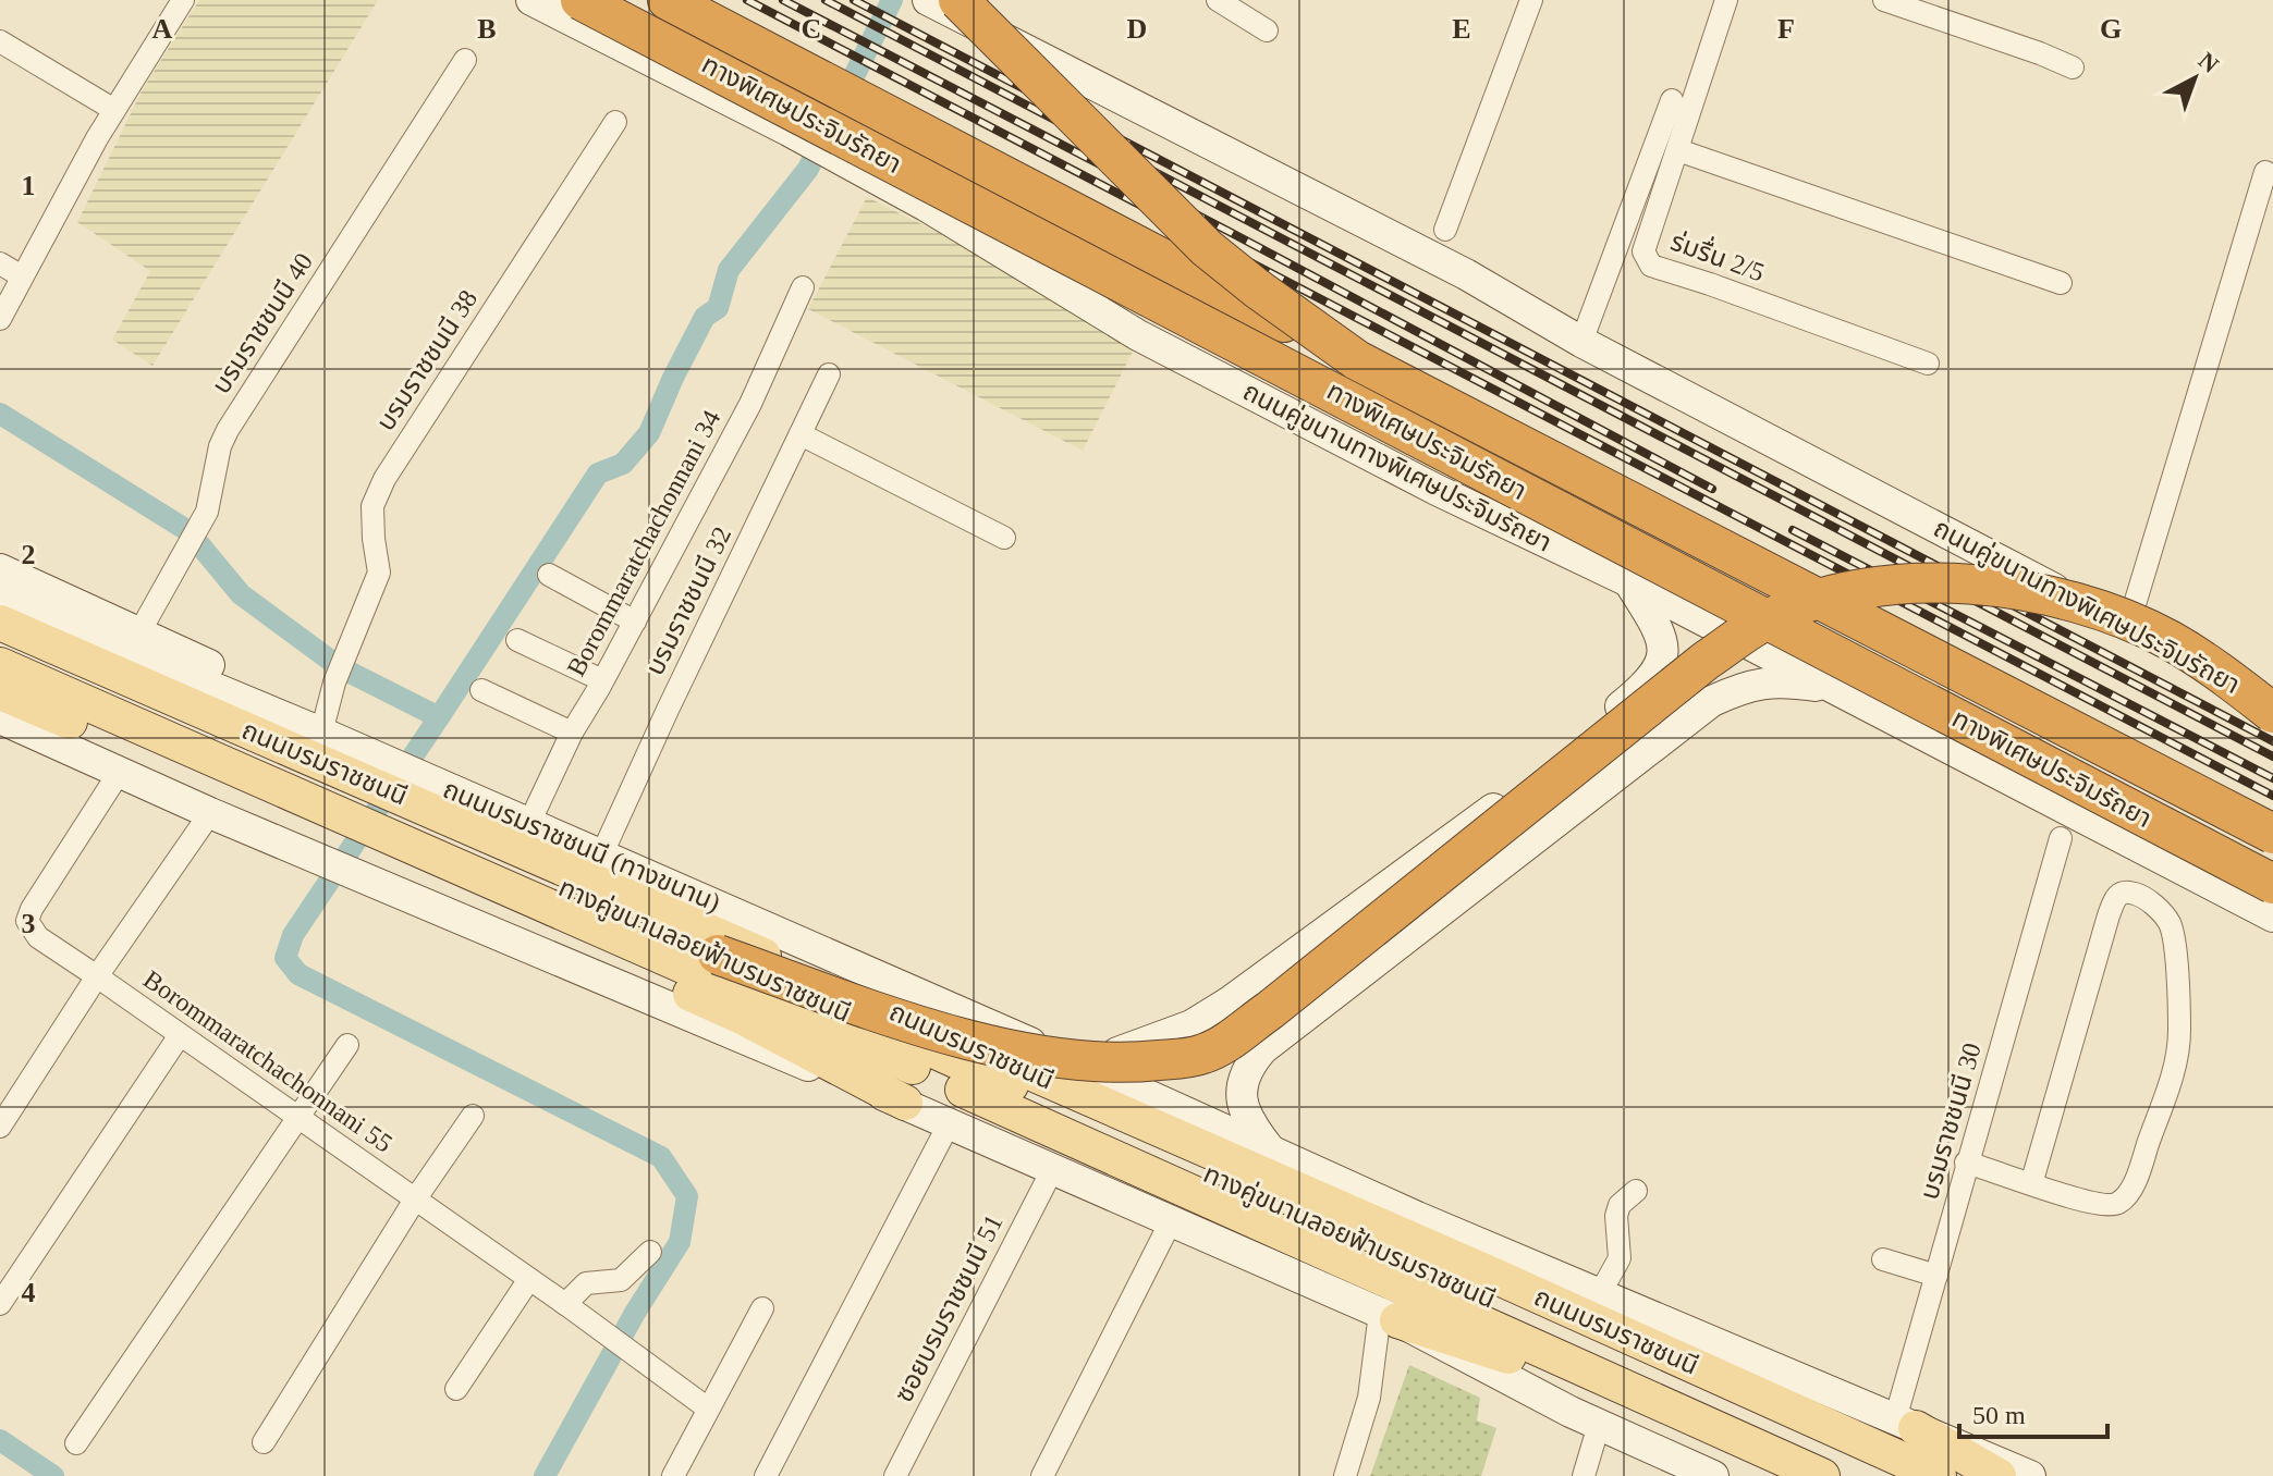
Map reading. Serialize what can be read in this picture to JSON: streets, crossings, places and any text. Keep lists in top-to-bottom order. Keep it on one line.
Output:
{"streets":{"highway":["ทางพิเศษประจิมรัถยา"],"main road":["ถนนคู่ขนานทางพิเศษประจิมรัถยา","ถนนบรมราชชนนี","ถนนบรมราชชนนี (ทางขนาน)","ทางคู่ขนานลอยฟ้าบรมราชชนนี"],"street":["ร่มรื่น 2/5","บรมราชชนนี 40","บรมราชชนนี 38","Borommaratchachonnani 34","บรมราชชนนี 32","Borommaratchachonnani 55","บรมราชชนนี 30","ซอยบรมราชชนนี 51"]},"crossings":[["Borommaratchachonnani 34","ถนนบรมราชชนนี (ทางขนาน)"],["บรมราชชนนี 32","ถนนบรมราชชนนี (ทางขนาน)"],["ถนนบรมราชชนนี","ถนนบรมราชชนนี (ทางขนาน)"]],"scale_bar":"50 m","north":"top right","grid":{"columns":["A","B","C","D","E","F","G"],"rows":["1","2","3","4"]}}
